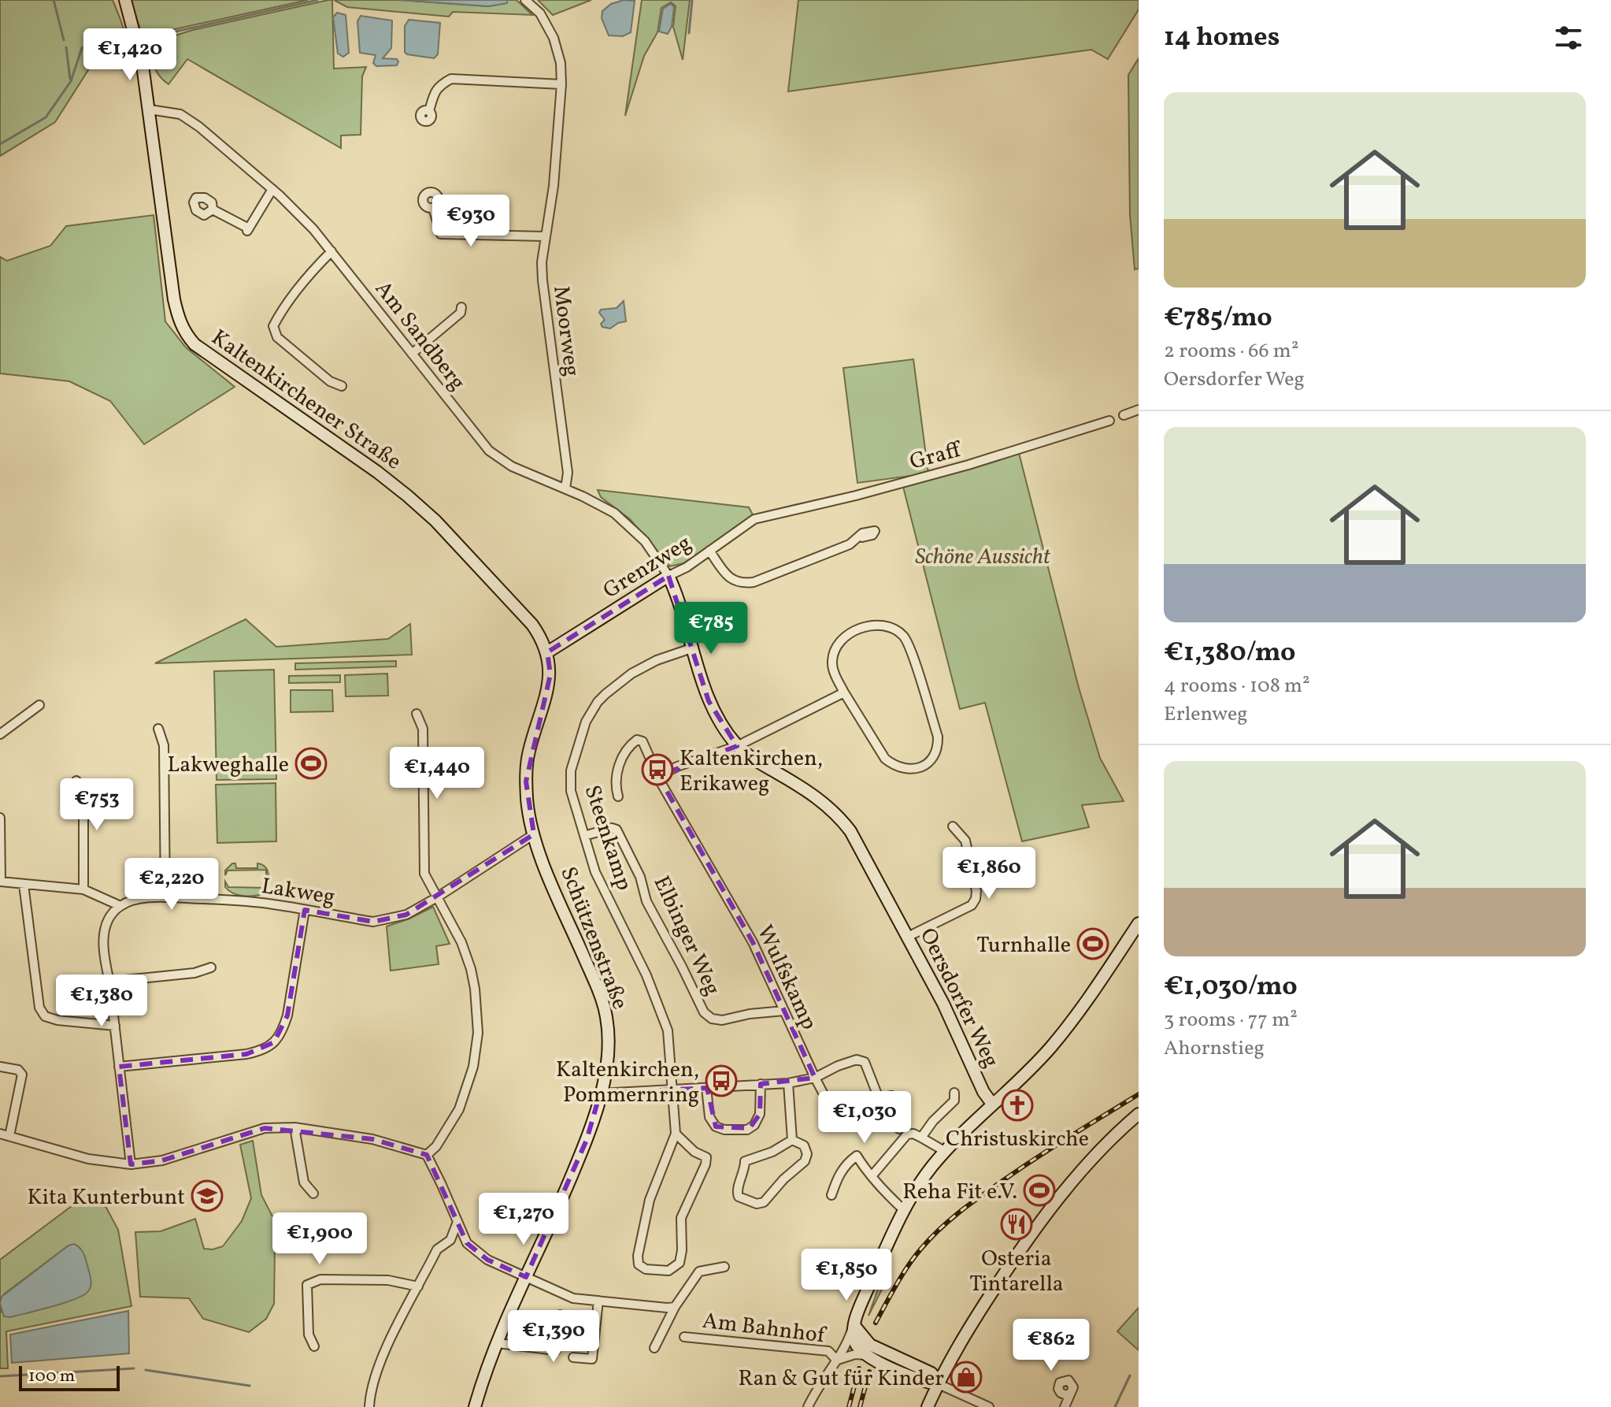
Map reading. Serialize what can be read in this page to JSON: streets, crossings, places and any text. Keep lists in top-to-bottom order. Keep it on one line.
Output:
{"streets":{"main road":["Kaltenkirchener Straße","Grenzweg","Schützenstraße","Oersdorfer Weg","Am Bahnhof"],"street":["Moorweg","Am Sandberg","Graff","Steenkamp","Lakweg","Elbinger Weg","Wulfskamp"]},"crossings":[["Moorweg","Am Sandberg"],["Am Sandberg","Kaltenkirchener Straße"],["Am Sandberg","Grenzweg"],["Am Sandberg","Oersdorfer Weg"],["Kaltenkirchener Straße","Grenzweg"],["Kaltenkirchener Straße","Schützenstraße"],["Graff","Grenzweg"],["Grenzweg","Schützenstraße"],["Grenzweg","Oersdorfer Weg"],["Steenkamp","Elbinger Weg"],["Steenkamp","Oersdorfer Weg"],["Lakweg","Schützenstraße"],["Elbinger Weg","Wulfskamp"],["Oersdorfer Weg","Am Bahnhof"]],"parks":["Schöne Aussicht"],"places":{"sports":["Lakweghalle","Turnhalle","Reha Fit e.V."],"bus stop":["Kaltenkirchen, Erikaweg","Kaltenkirchen, Pommernring"],"church":["Christuskirche"],"school or university":["Kita Kunterbunt"],"restaurant":["Osteria Tintarella"],"shop":["Ran & Gut für Kinder"]},"scale_bar":"100 m","page":{"heading":"14 homes","price":["€1,420","€930","€785","€1,440","€753","€1,860","€2,220","€1,380","€1,030","€1,270","€1,900","€1,850","€1,390","€862"],"list":[{"name":"€785/mo","note":"2 rooms · 66 m² · Oersdorfer Weg"},{"name":"€1,380/mo","note":"4 rooms · 108 m² · Erlenweg"},{"name":"€1,030/mo","note":"3 rooms · 77 m² · Ahornstieg"}],"scale":"100 m"}}
